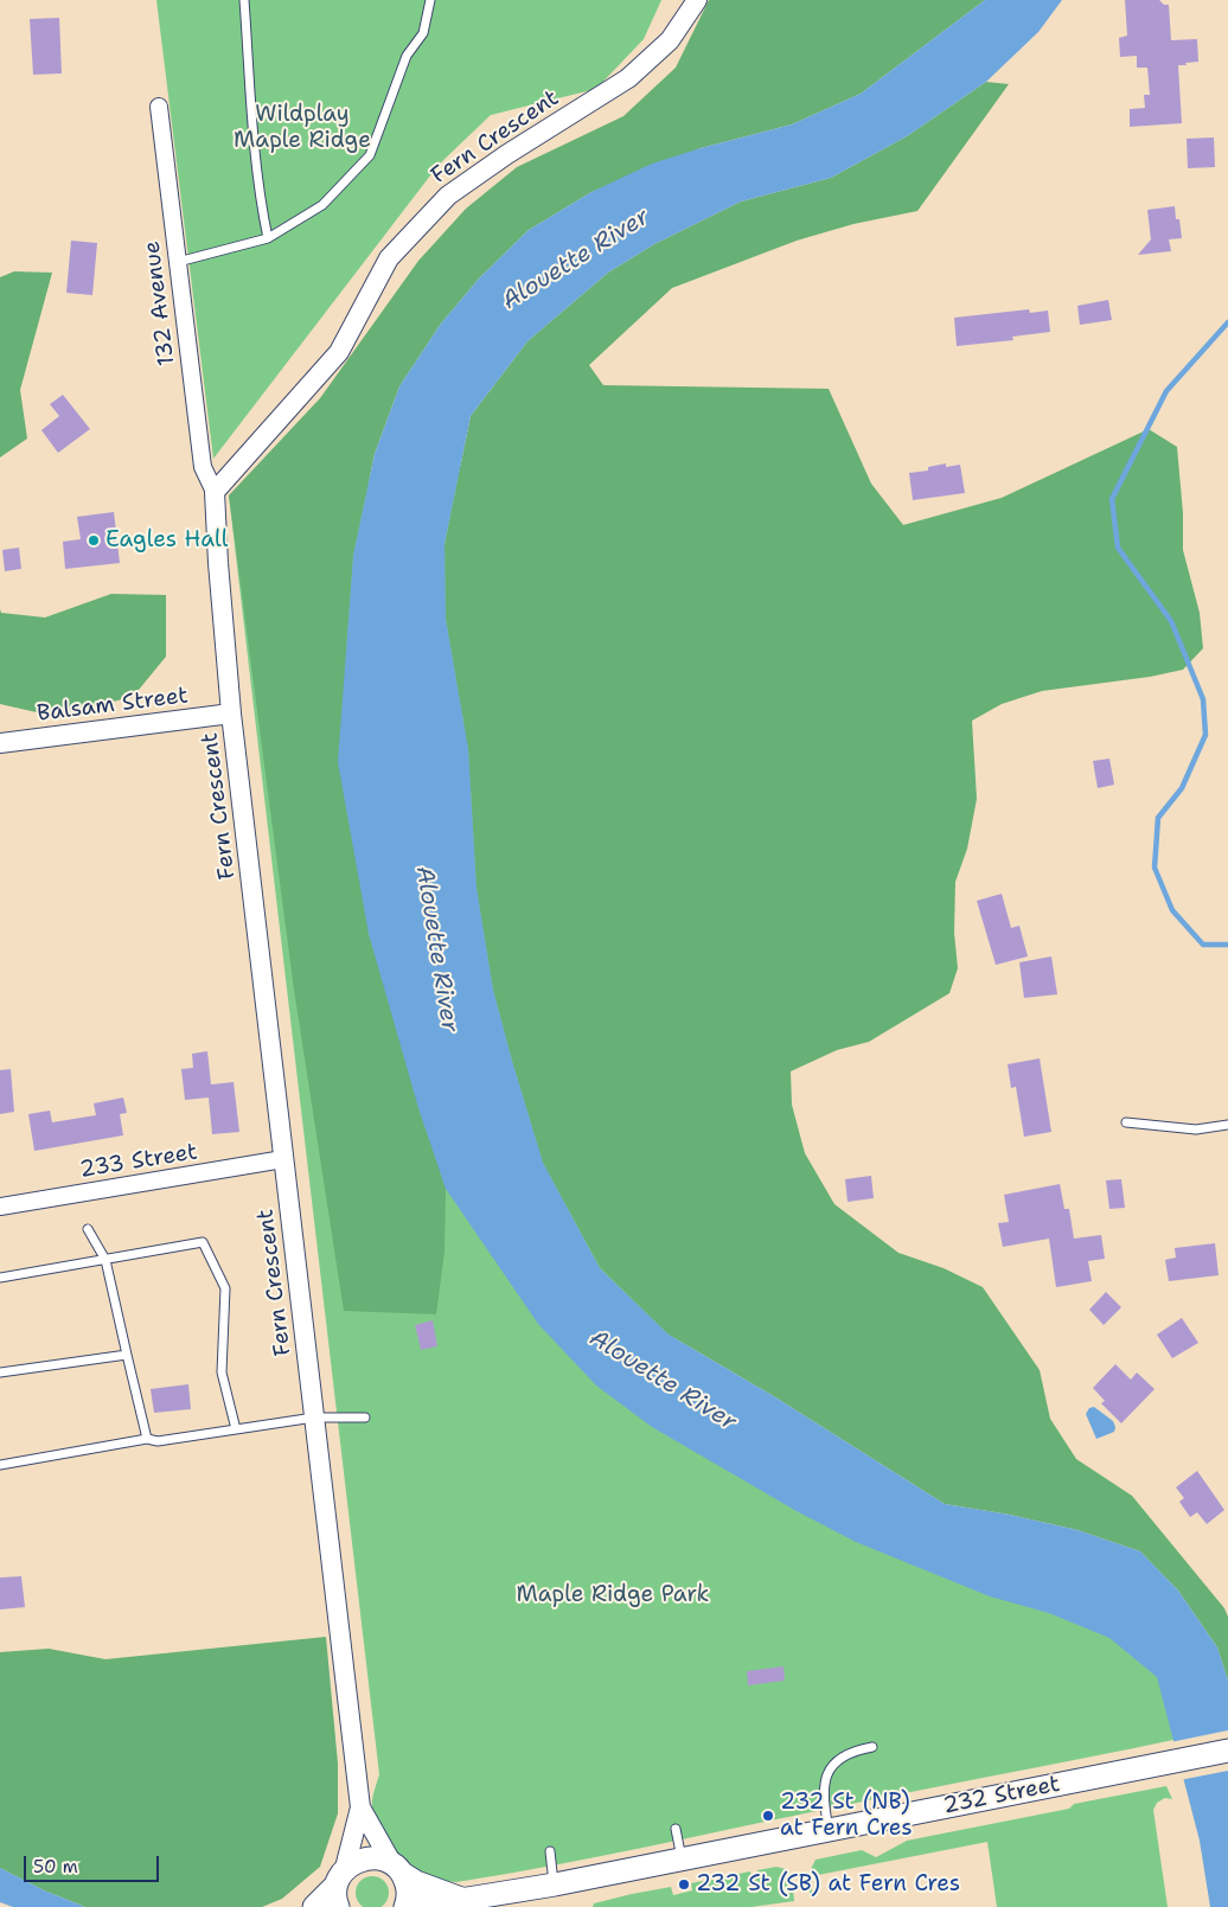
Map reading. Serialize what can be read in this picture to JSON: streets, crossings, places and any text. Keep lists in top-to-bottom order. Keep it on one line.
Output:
{"streets":{"main road":["232 Street"],"street":["Fern Crescent","132 Avenue","Balsam Street","233 Street"]},"crossings":[["Fern Crescent","132 Avenue"],["Fern Crescent","Balsam Street"],["Fern Crescent","233 Street"],["Fern Crescent","232 Street"]],"water":["Alouette River"],"parks":["Wildplay Maple Ridge","Maple Ridge Park"],"places":["Eagles Hall","232 St (NB) at Fern Cres","232 St (SB) at Fern Cres"],"scale_bar":"50 m"}
